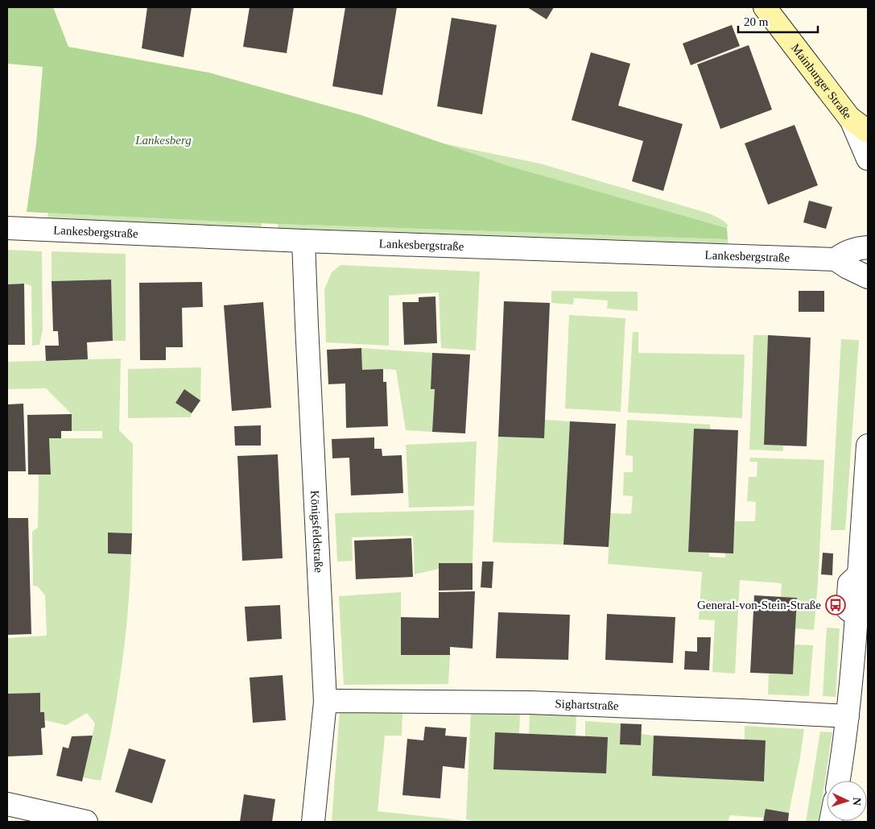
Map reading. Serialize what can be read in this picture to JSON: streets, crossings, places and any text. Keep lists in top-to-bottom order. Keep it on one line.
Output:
{"streets":{"main road":["Mainburger Straße"],"street":["Lankesbergstraße","Königsfeldstraße","Sighartstraße"]},"crossings":[["Lankesbergstraße","Königsfeldstraße"],["Königsfeldstraße","Sighartstraße"]],"parks":["Lankesberg"],"places":{"bus stop":["General-von-Stein-Straße"]},"scale_bar":"20 m","north":"right"}
